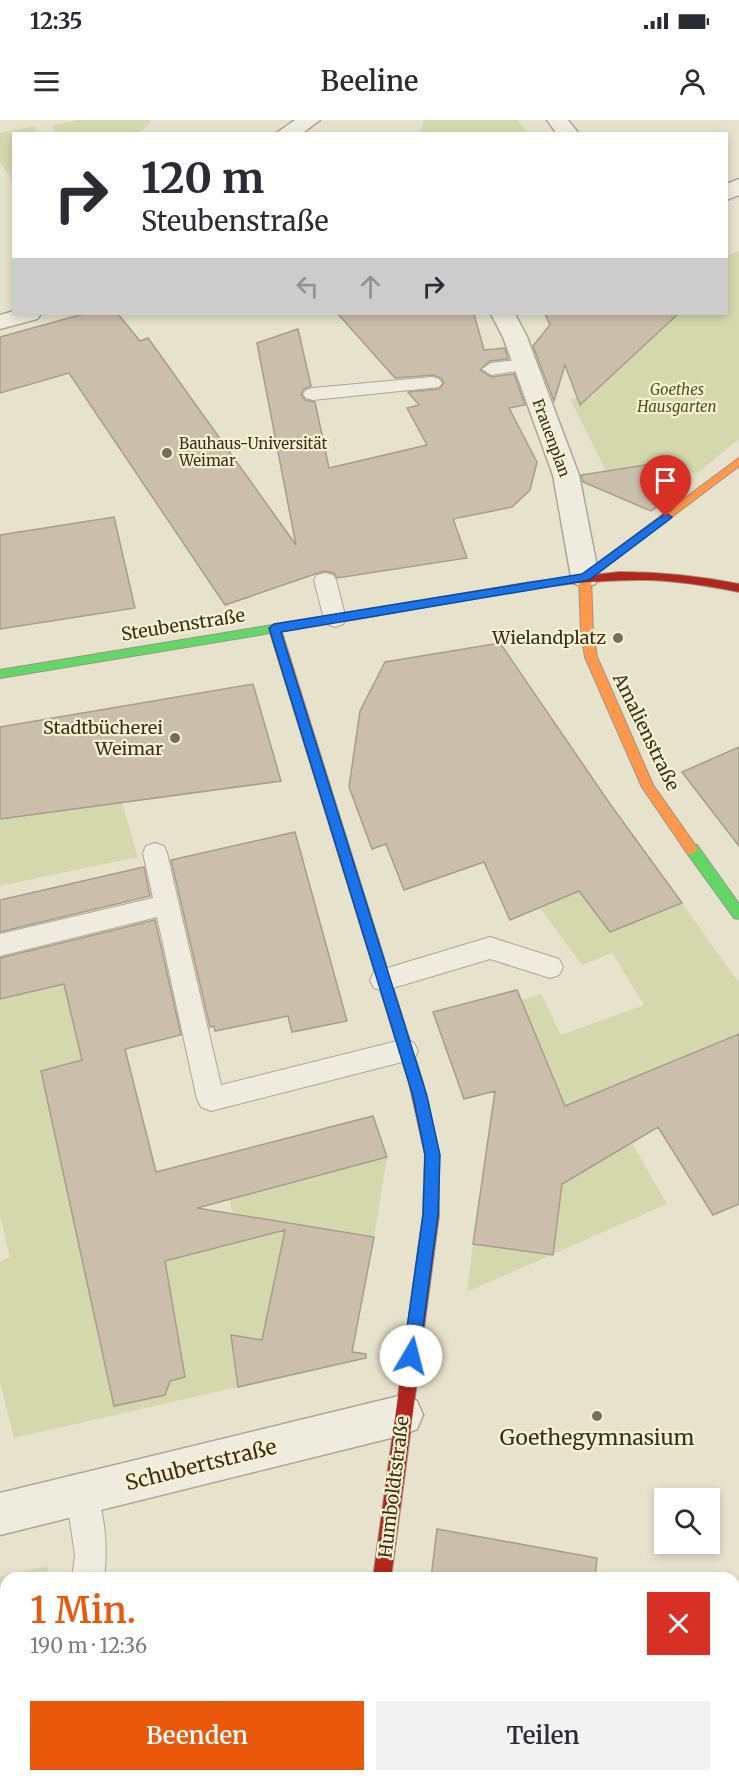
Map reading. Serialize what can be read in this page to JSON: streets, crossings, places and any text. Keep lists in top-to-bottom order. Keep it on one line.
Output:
{"streets":{"street":["Frauenplan","Steubenstraße","Amalienstraße","Schubertstraße","Humboldtstraße"]},"crossings":[["Frauenplan","Steubenstraße"],["Frauenplan","Amalienstraße"],["Steubenstraße","Amalienstraße"],["Steubenstraße","Humboldtstraße"],["Schubertstraße","Humboldtstraße"]],"parks":["Goethes Hausgarten"],"places":["Bauhaus-Universität Weimar","Wielandplatz","Stadtbücherei Weimar","Goethegymnasium"],"page":{"status":"12:35","header":"Beeline","turn":["120 m","Steubenstraße"],"heading":["1 Min.","190 m · 12:36"],"buttons":["Beenden","Teilen"]}}
